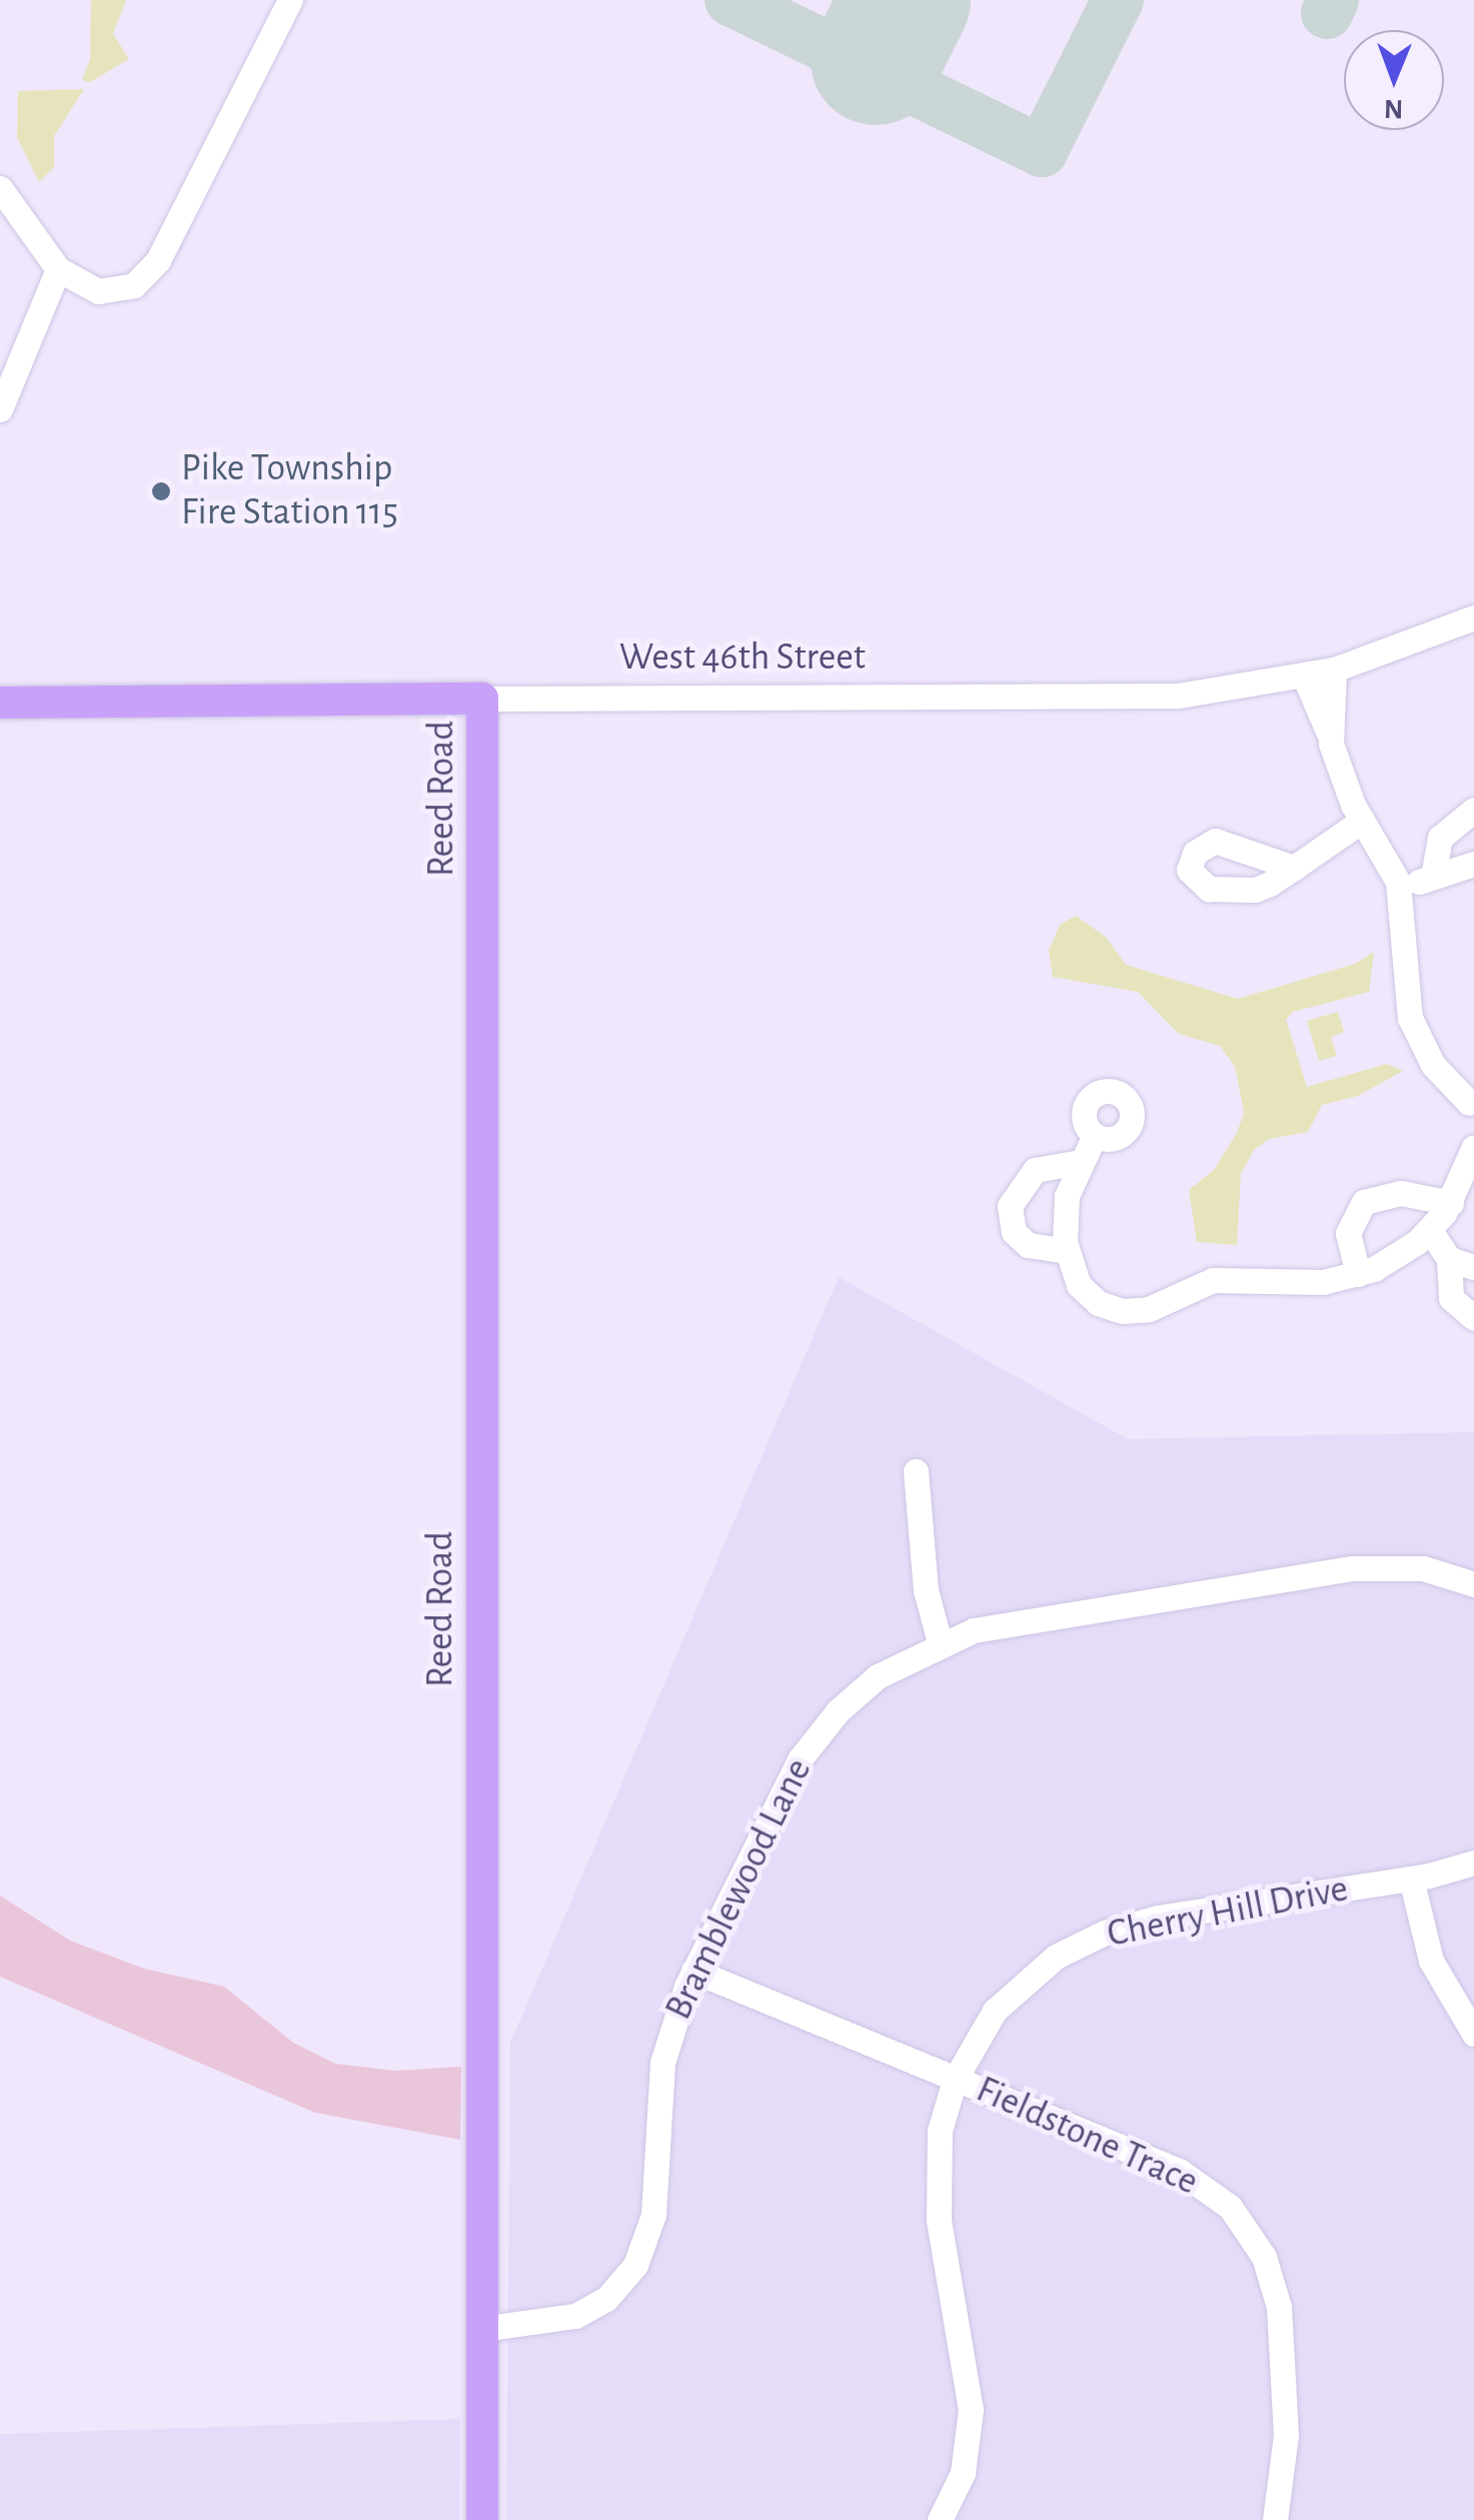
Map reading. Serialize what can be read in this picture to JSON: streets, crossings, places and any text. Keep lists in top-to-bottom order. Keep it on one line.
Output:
{"streets":{"main road":["West 46th Street","Reed Road"],"street":["Bramblewood Lane","Cherry Hill Drive","Fieldstone Trace"]},"crossings":[["West 46th Street","Reed Road"],["Reed Road","Bramblewood Lane"],["Bramblewood Lane","Fieldstone Trace"],["Cherry Hill Drive","Fieldstone Trace"]],"places":["Pike Township Fire Station 115"],"north":"bottom"}
